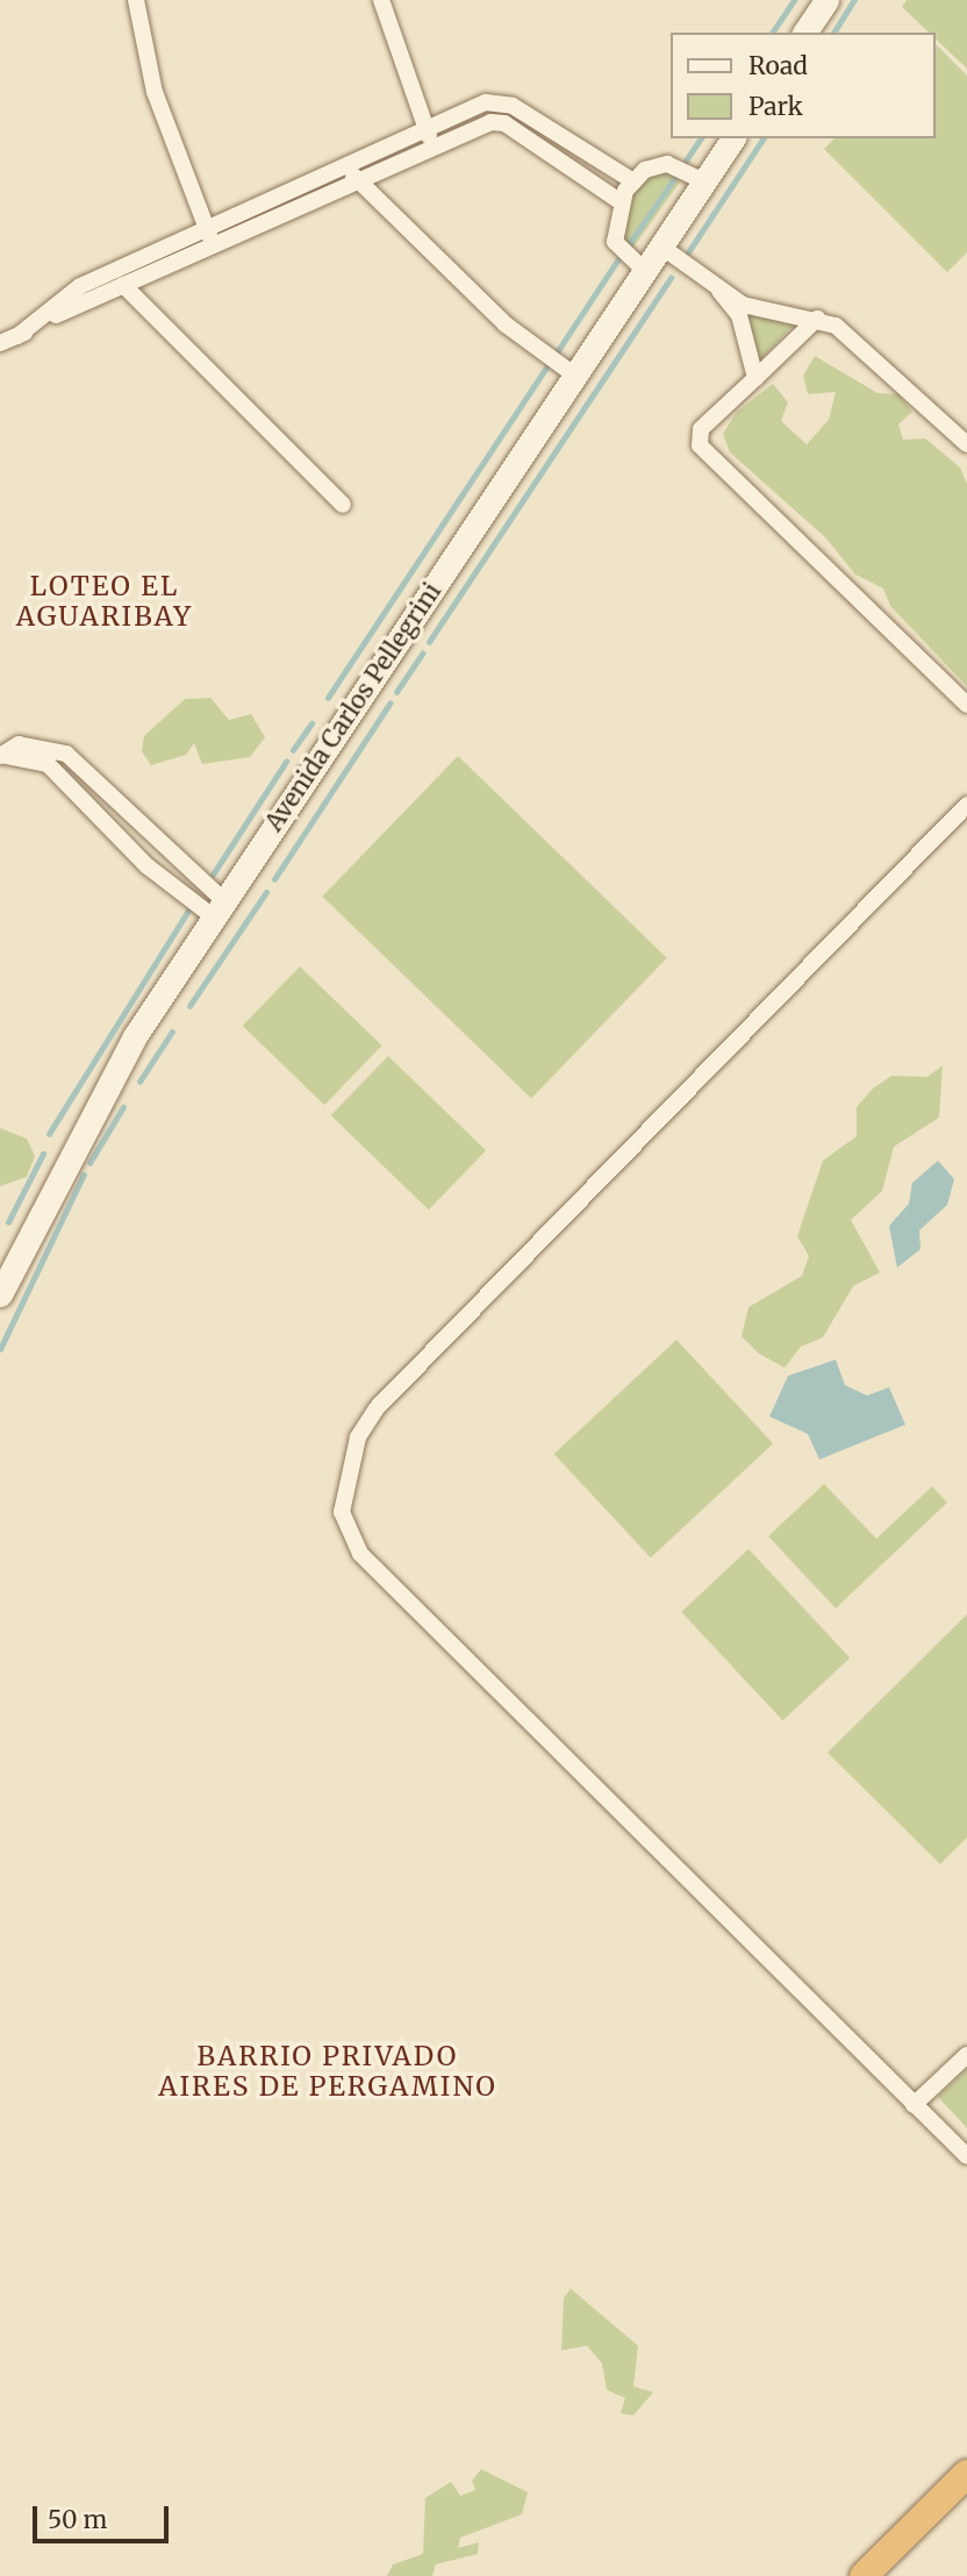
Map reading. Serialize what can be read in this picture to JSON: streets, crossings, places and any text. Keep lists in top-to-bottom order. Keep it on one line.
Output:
{"streets":{"main road":["Avenida Carlos Pellegrini"]},"districts":["LOTEO EL AGUARIBAY","BARRIO PRIVADO AIRES DE PERGAMINO"],"legend":["Road","Park"],"scale_bar":"50 m"}
